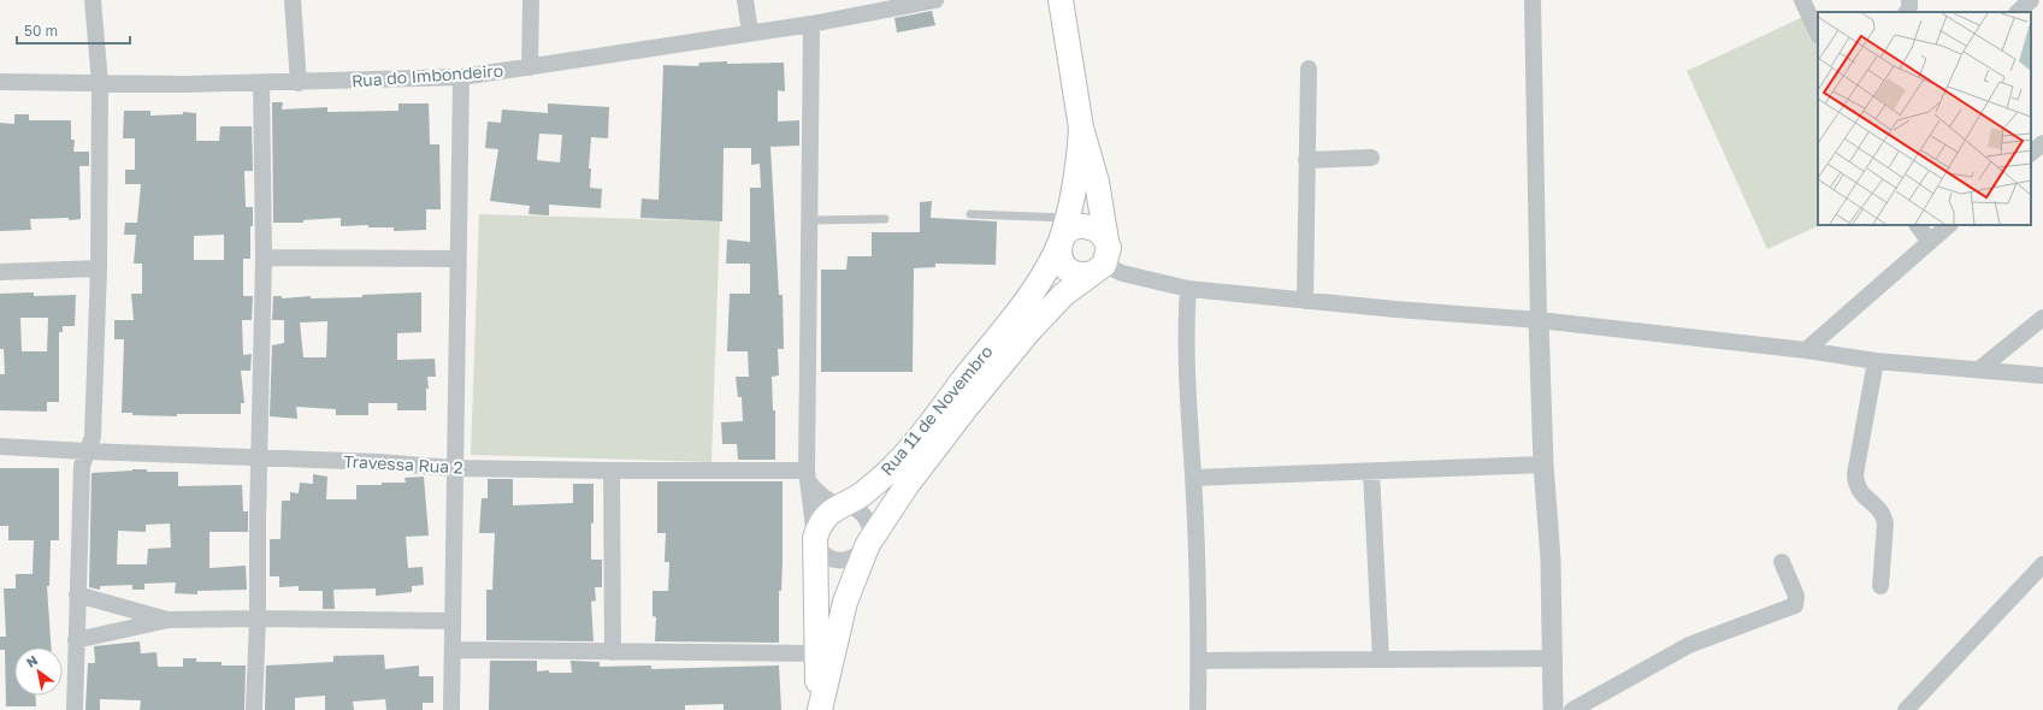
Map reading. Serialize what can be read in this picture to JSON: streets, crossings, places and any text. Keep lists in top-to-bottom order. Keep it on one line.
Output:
{"streets":{"main road":["Rua 11 de Novembro"],"street":["Rua do Imbondeiro","Travessa Rua 2"]},"scale_bar":"50 m","north":"top left"}
